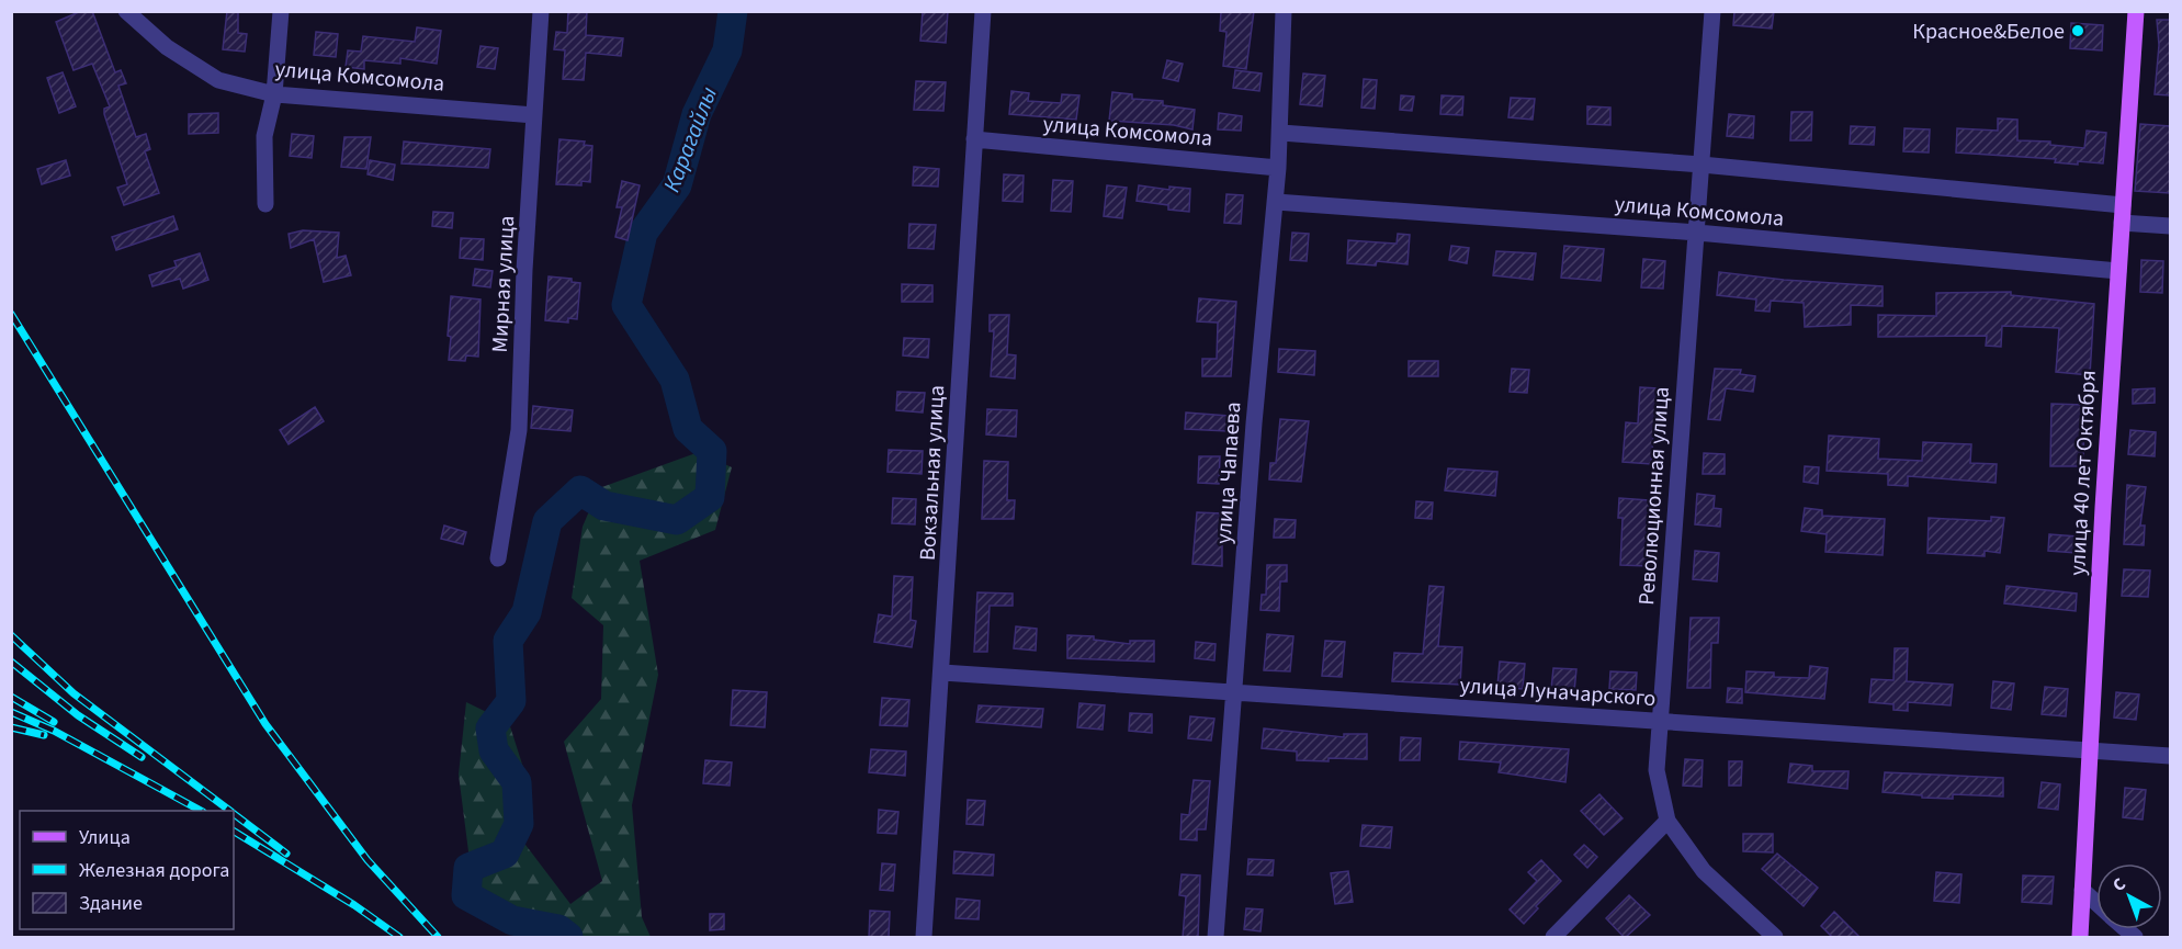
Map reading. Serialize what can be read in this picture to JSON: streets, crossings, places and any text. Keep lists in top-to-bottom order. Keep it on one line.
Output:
{"streets":{"main road":["улица 40 лет Октября"],"street":["улица Комсомола","Мирная улица","Вокзальная улица","улица Чапаева","Революционная улица","улица Луначарского"]},"crossings":[["улица Комсомола","Мирная улица"],["улица Комсомола","Вокзальная улица"],["улица Комсомола","улица Чапаева"],["улица Комсомола","улица 40 лет Октября"],["улица Комсомола","Революционная улица"],["Вокзальная улица","улица Луначарского"],["улица Чапаева","улица Луначарского"],["улица 40 лет Октября","улица Луначарского"],["Революционная улица","улица Луначарского"]],"water":["Карагайлы"],"places":["Красное&Белое"],"legend":["Улица","Железная дорога","Здание"],"north":"top left"}
